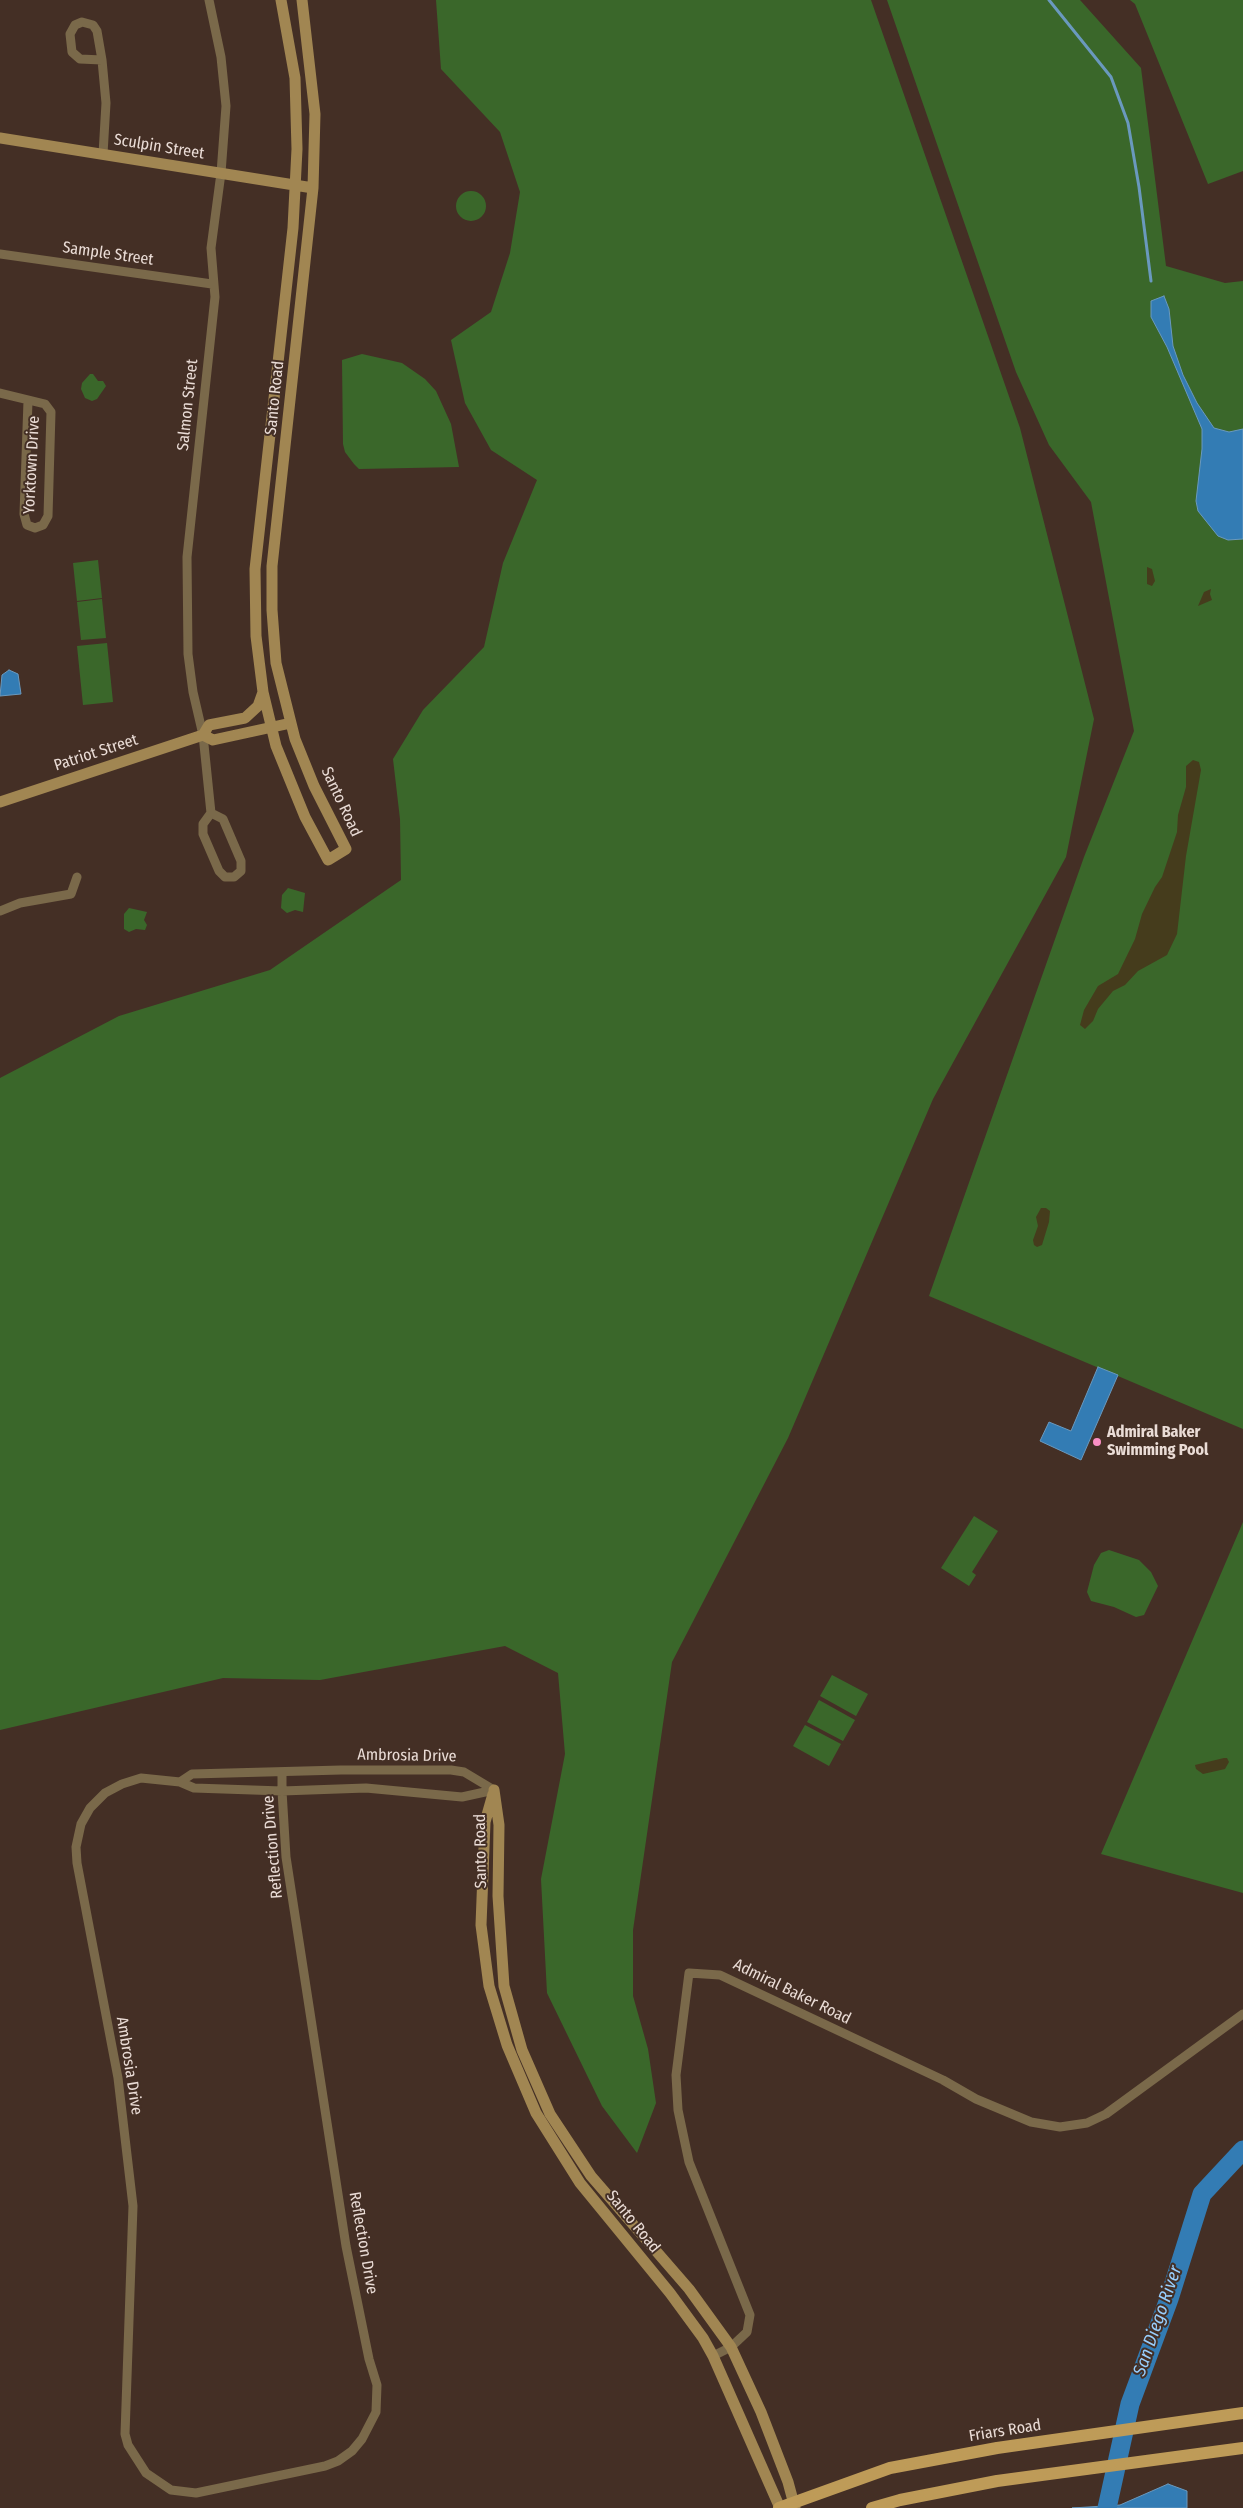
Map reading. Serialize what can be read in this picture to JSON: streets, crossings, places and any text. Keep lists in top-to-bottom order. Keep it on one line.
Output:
{"streets":{"main road":["Friars Road"],"street":["Sculpin Street","Sample Street","Santo Road","Salmon Street","Yorktown Drive","Patriot Street","Ambrosia Drive","Reflection Drive","Admiral Baker Road"]},"crossings":[["Sculpin Street","Santo Road"],["Sculpin Street","Salmon Street"],["Sample Street","Salmon Street"],["Santo Road","Patriot Street"],["Santo Road","Ambrosia Drive"],["Santo Road","Admiral Baker Road"],["Santo Road","Friars Road"],["Salmon Street","Patriot Street"],["Ambrosia Drive","Reflection Drive"]],"water":["San Diego River"],"places":["Admiral Baker Swimming Pool"]}
